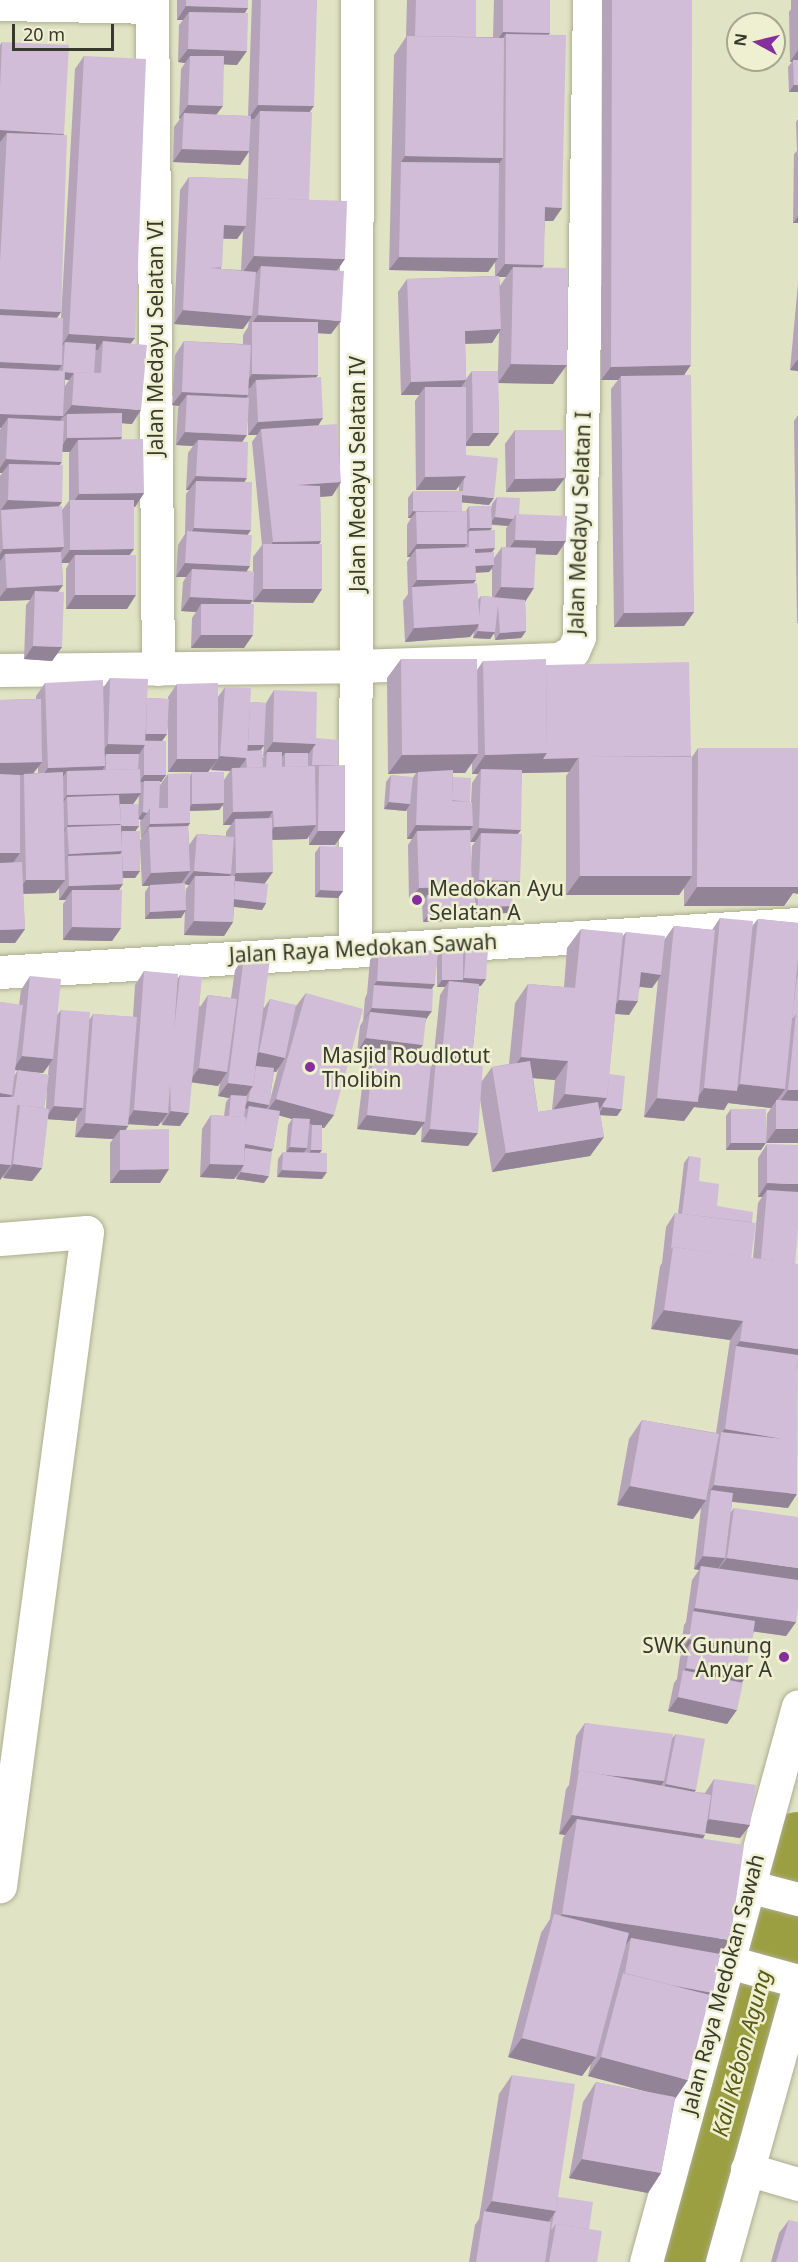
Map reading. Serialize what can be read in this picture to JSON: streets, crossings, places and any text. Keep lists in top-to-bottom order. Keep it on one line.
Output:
{"streets":{"street":["Jalan Medayu Selatan VI","Jalan Medayu Selatan IV","Jalan Medayu Selatan I","Jalan Raya Medokan Sawah"]},"crossings":[["Jalan Medayu Selatan VI","Jalan Medayu Selatan I"],["Jalan Medayu Selatan IV","Jalan Medayu Selatan I"],["Jalan Medayu Selatan IV","Jalan Raya Medokan Sawah"]],"water":["Kali Kebon Agung"],"places":["Medokan Ayu Selatan A","Masjid Roudlotut Tholibin","SWK Gunung Anyar A"],"scale_bar":"20 m","north":"left"}
